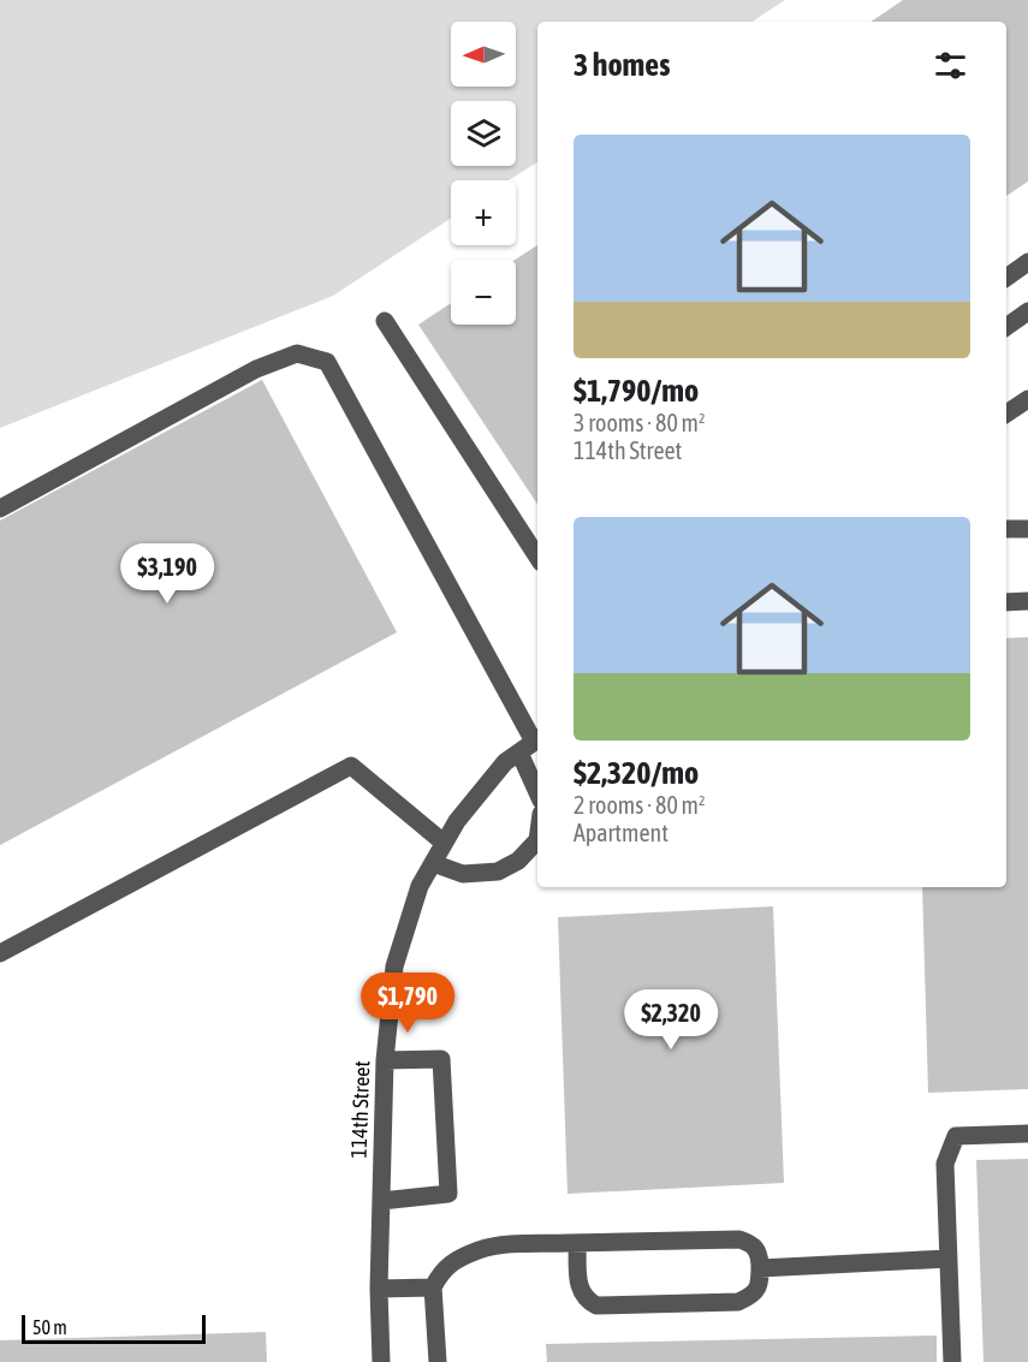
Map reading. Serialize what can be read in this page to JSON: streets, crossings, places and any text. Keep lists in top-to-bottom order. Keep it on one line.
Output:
{"streets":{"street":["114th Street"]},"scale_bar":"50 m","north":"left","page":{"map_buttons":["+","−"],"heading":"3 homes","list":[{"name":"$1,790/mo","note":"3 rooms · 80 m² · 114th Street"},{"name":"$2,320/mo","note":"2 rooms · 80 m² · Apartment"}],"price":["$3,190","$1,790","$2,320"],"scale":"50 m"}}
